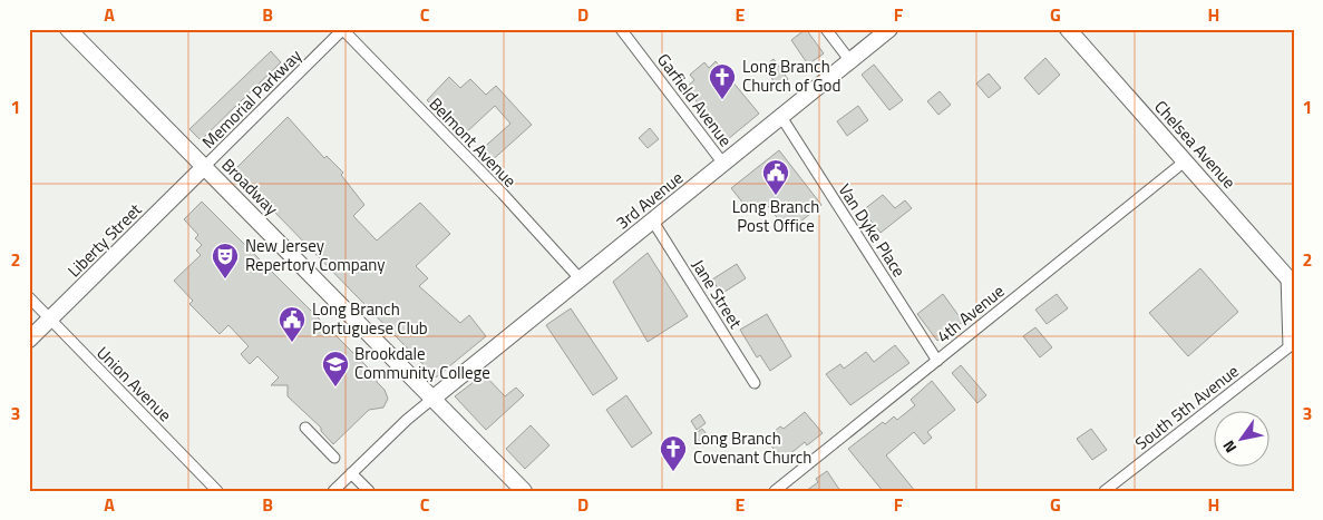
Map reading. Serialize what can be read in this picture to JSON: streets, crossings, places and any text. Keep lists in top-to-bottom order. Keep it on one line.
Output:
{"streets":{"street":["Memorial Parkway","Garfield Avenue","Belmont Avenue","Chelsea Avenue","Broadway","3rd Avenue","Van Dyke Place","Liberty Street","Jane Street","4th Avenue","Union Avenue","South 5th Avenue"]},"crossings":[["Memorial Parkway","Belmont Avenue"],["Memorial Parkway","Broadway"],["Memorial Parkway","Liberty Street"],["Garfield Avenue","3rd Avenue"],["Belmont Avenue","3rd Avenue"],["Chelsea Avenue","4th Avenue"],["Chelsea Avenue","South 5th Avenue"],["Broadway","3rd Avenue"],["Broadway","Liberty Street"],["3rd Avenue","Van Dyke Place"],["3rd Avenue","Jane Street"],["Van Dyke Place","4th Avenue"],["Liberty Street","Union Avenue"]],"places":{"church":["Long Branch Church of God","Long Branch Covenant Church"],"public building":["Long Branch Post Office","Long Branch Portuguese Club"],"theatre":["New Jersey Repertory Company"],"school or university":["Brookdale Community College"]},"north":"bottom left","grid":{"columns":["A","B","C","D","E","F","G","H"],"rows":["1","2","3"]}}
